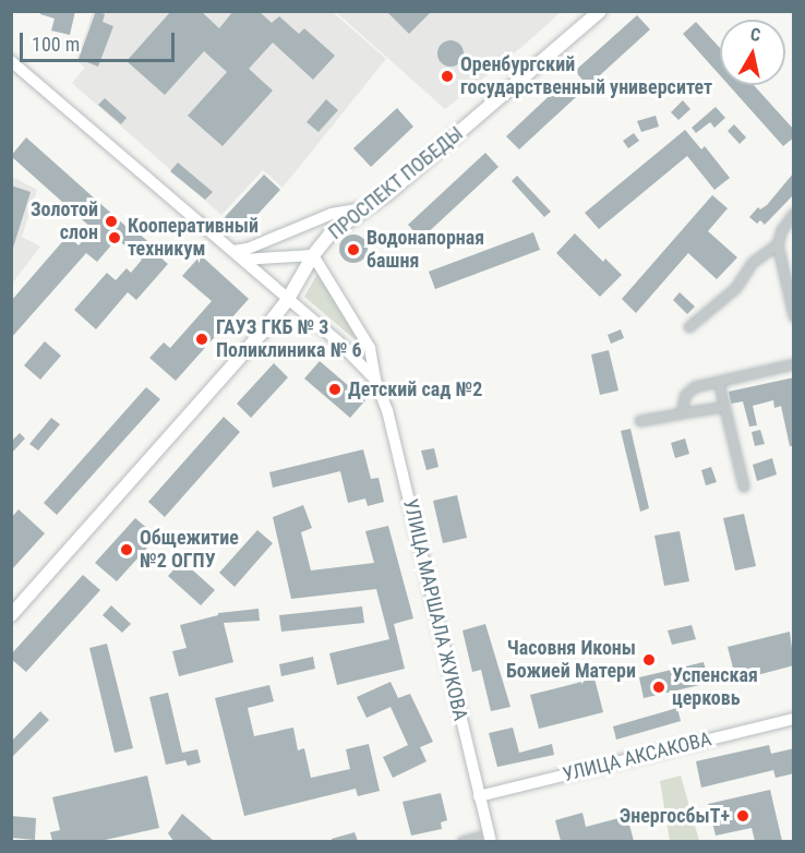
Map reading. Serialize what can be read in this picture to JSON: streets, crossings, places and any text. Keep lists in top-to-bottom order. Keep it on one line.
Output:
{"streets":{"main road":["ПРОСПЕКТ ПОБЕДЫ","УЛИЦА МАРШАЛА ЖУКОВА","УЛИЦА АКСАКОВА"]},"crossings":[["ПРОСПЕКТ ПОБЕДЫ","УЛИЦА МАРШАЛА ЖУКОВА"],["УЛИЦА МАРШАЛА ЖУКОВА","УЛИЦА АКСАКОВА"]],"places":["Оренбургский государственный университет","Золотой слон","Кооперативный техникум","Водонапорная башня","ГАУЗ ГКБ № 3 Поликлиника № 6","Детский сад №2","Общежитие №2 ОГПУ","Часовня Иконы Божией Матери","Успенская церковь","ЭнергосбыТ+"],"scale_bar":"100 m","north":"top"}
